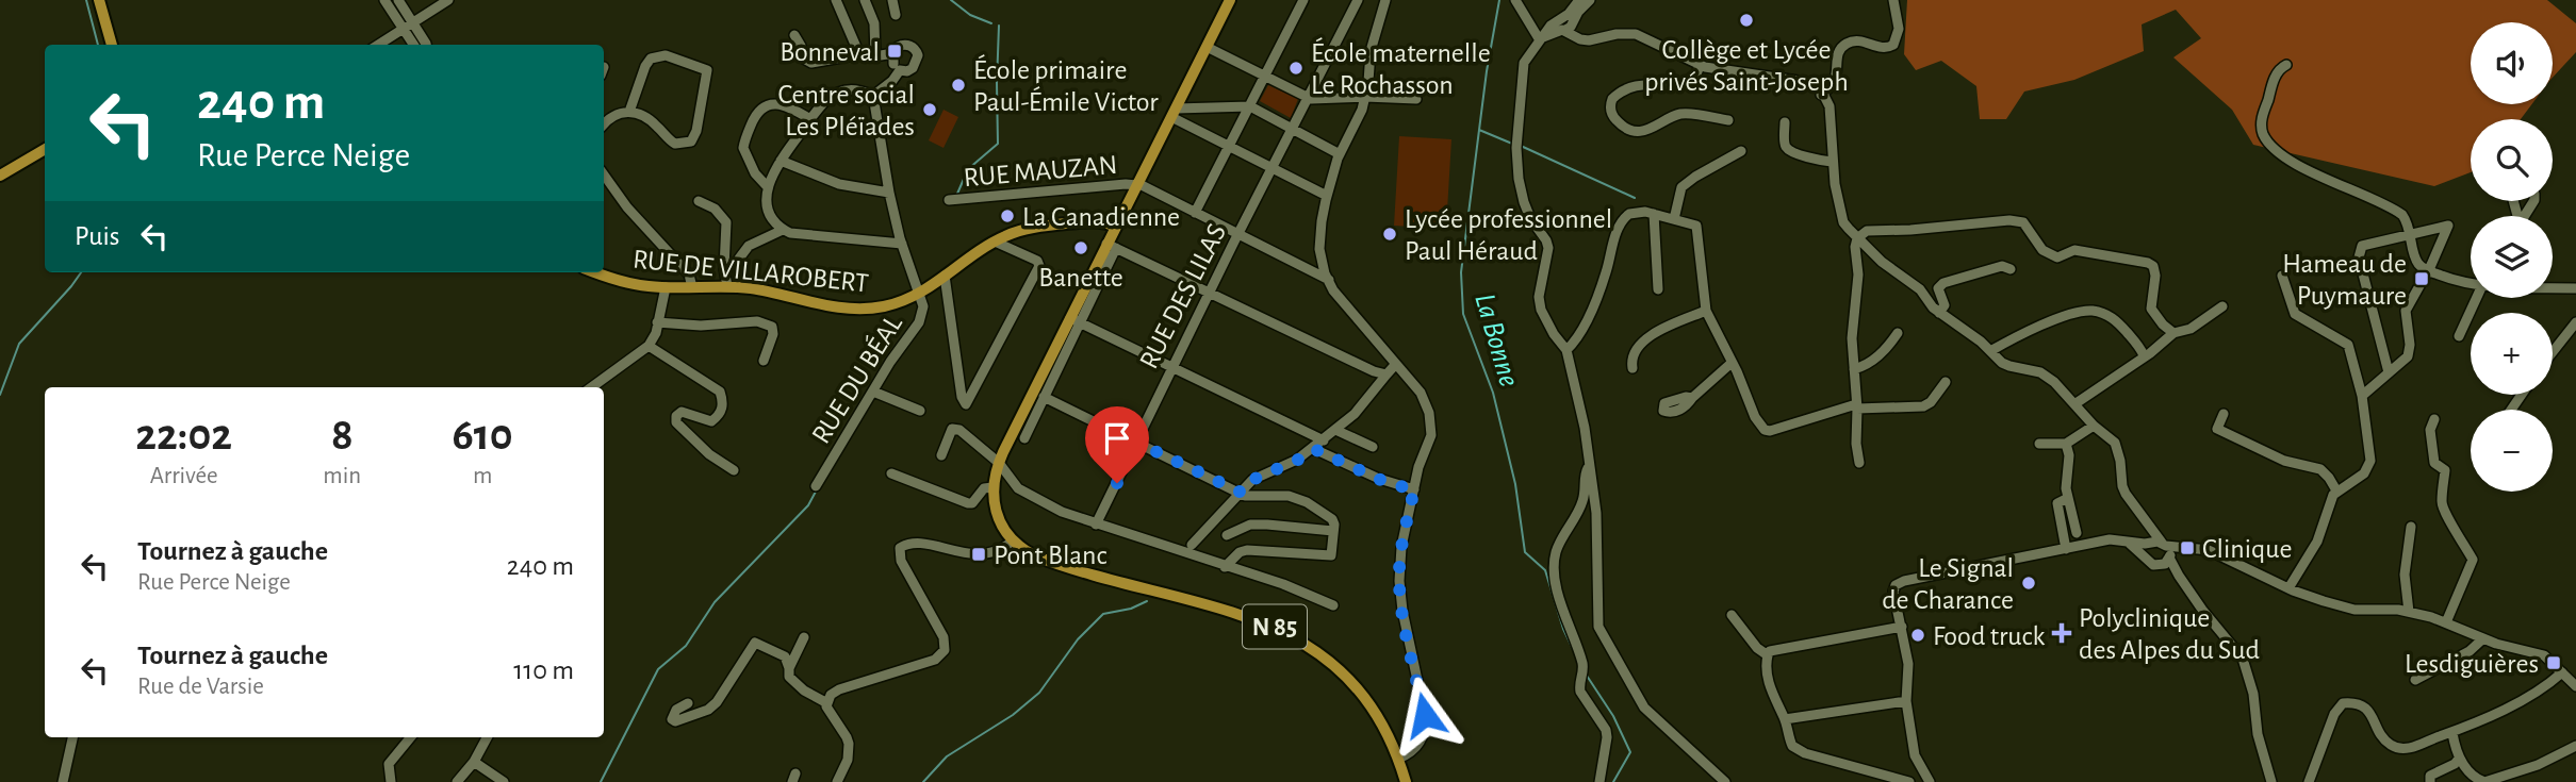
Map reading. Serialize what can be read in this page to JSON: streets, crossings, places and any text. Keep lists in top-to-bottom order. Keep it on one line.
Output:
{"streets":{"main road":["RUE DE VILLAROBERT","N 85"],"street":["RUE MAUZAN","RUE DES LILAS","RUE DU BÉAL"]},"crossings":[["RUE DE VILLAROBERT","RUE DU BÉAL"]],"water":["La Bonne"],"places":{"other":["Collège et Lycée privés Saint-Joseph","École maternelle Le Rochasson","École primaire Paul-Émile Victor","Centre social Les Pléïades","La Canadienne","Lycée professionnel Paul Héraud","Banette","Le Signal de Charance","Food truck"],"transit":["Bonneval","Hameau de Puymaure","Clinique","Pont Blanc","Lesdiguières"],"health":["Polyclinique des Alpes du Sud"]},"page":{"map_buttons":["+","−"],"turn":["240 m","Rue Perce Neige"],"then":"Puis","eta":["22:02","Arrivée","8","min","610","m"],"list":[{"name":"Tournez à gauche","note":"Rue Perce Neige","value":"240 m"},{"name":"Tournez à gauche","note":"Rue de Varsie","value":"110 m"}]}}
